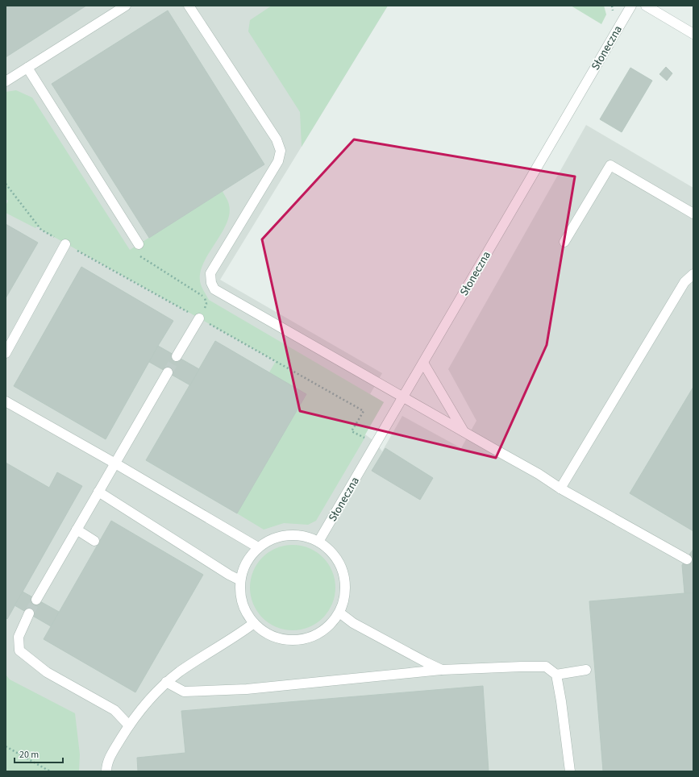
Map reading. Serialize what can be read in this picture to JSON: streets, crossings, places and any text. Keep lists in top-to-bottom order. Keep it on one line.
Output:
{"streets":{"street":["Słoneczna"]},"scale_bar":"20 m"}
